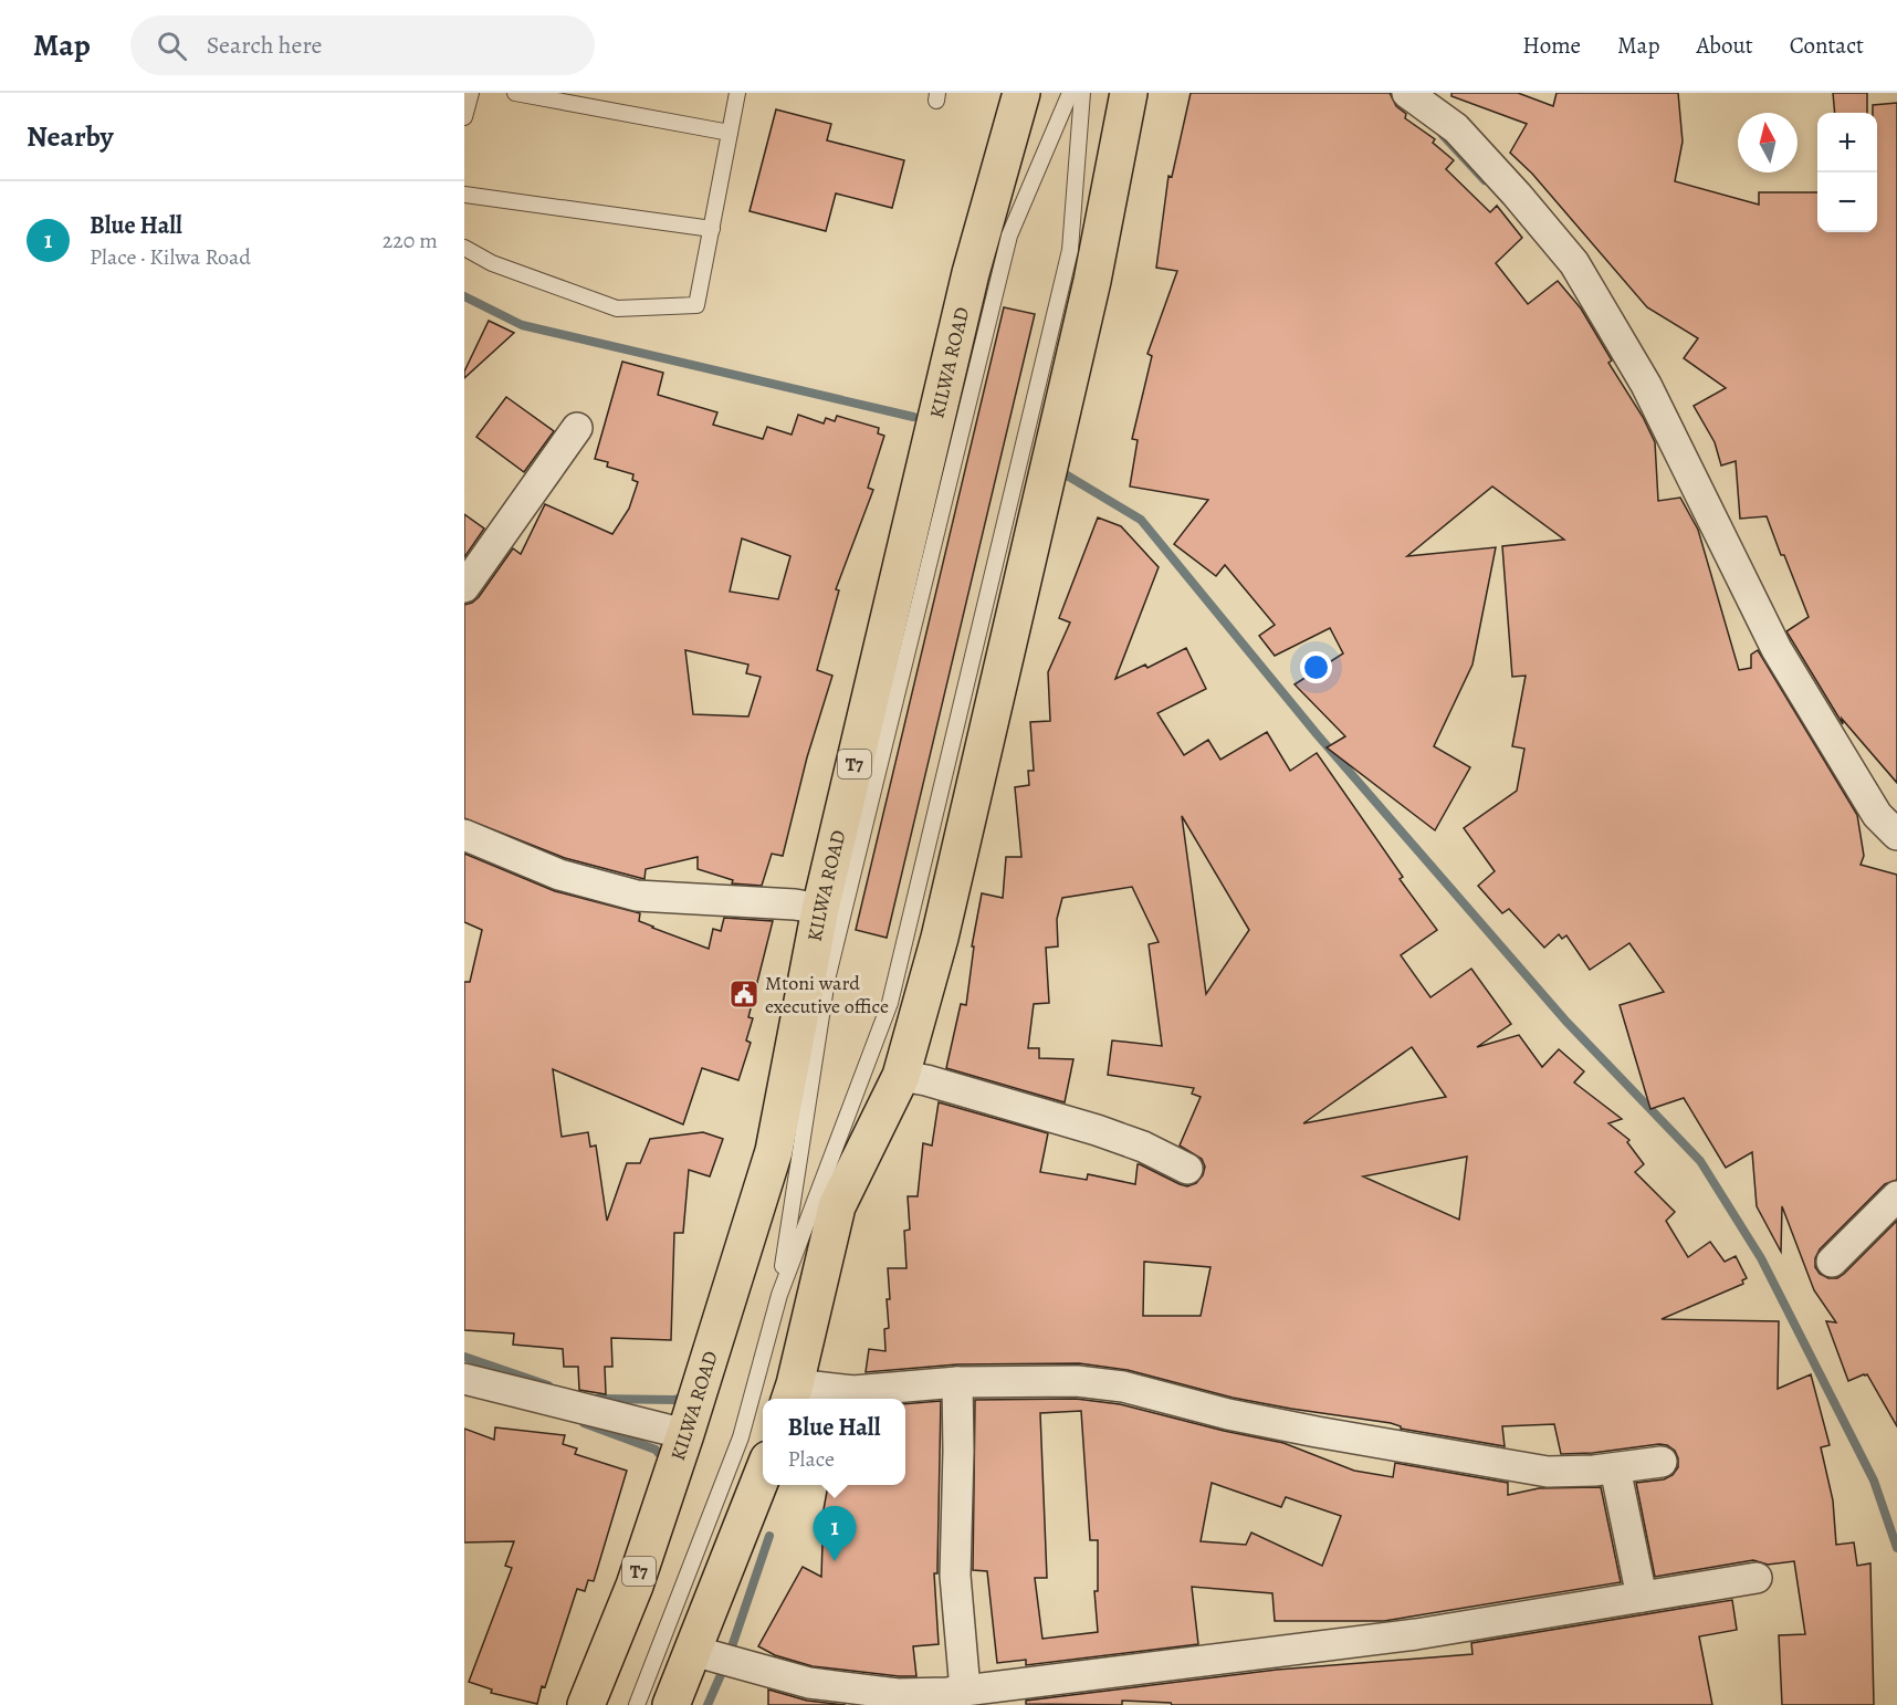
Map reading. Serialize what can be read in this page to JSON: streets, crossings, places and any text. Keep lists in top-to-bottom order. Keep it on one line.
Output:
{"streets":{"highway":["KILWA ROAD","T7"]},"places":{"public building":["Mtoni ward executive office"]},"north":"top","page":{"header":"Map","search":"Search here","nav":["Home","Map","About","Contact"],"heading":"Nearby","map_buttons":["+","−"],"list":[{"mark":"1","name":"Blue Hall","note":"Place · Kilwa Road","value":"220 m"}],"popup":["Blue Hall","Place"],"pins":"1"}}
